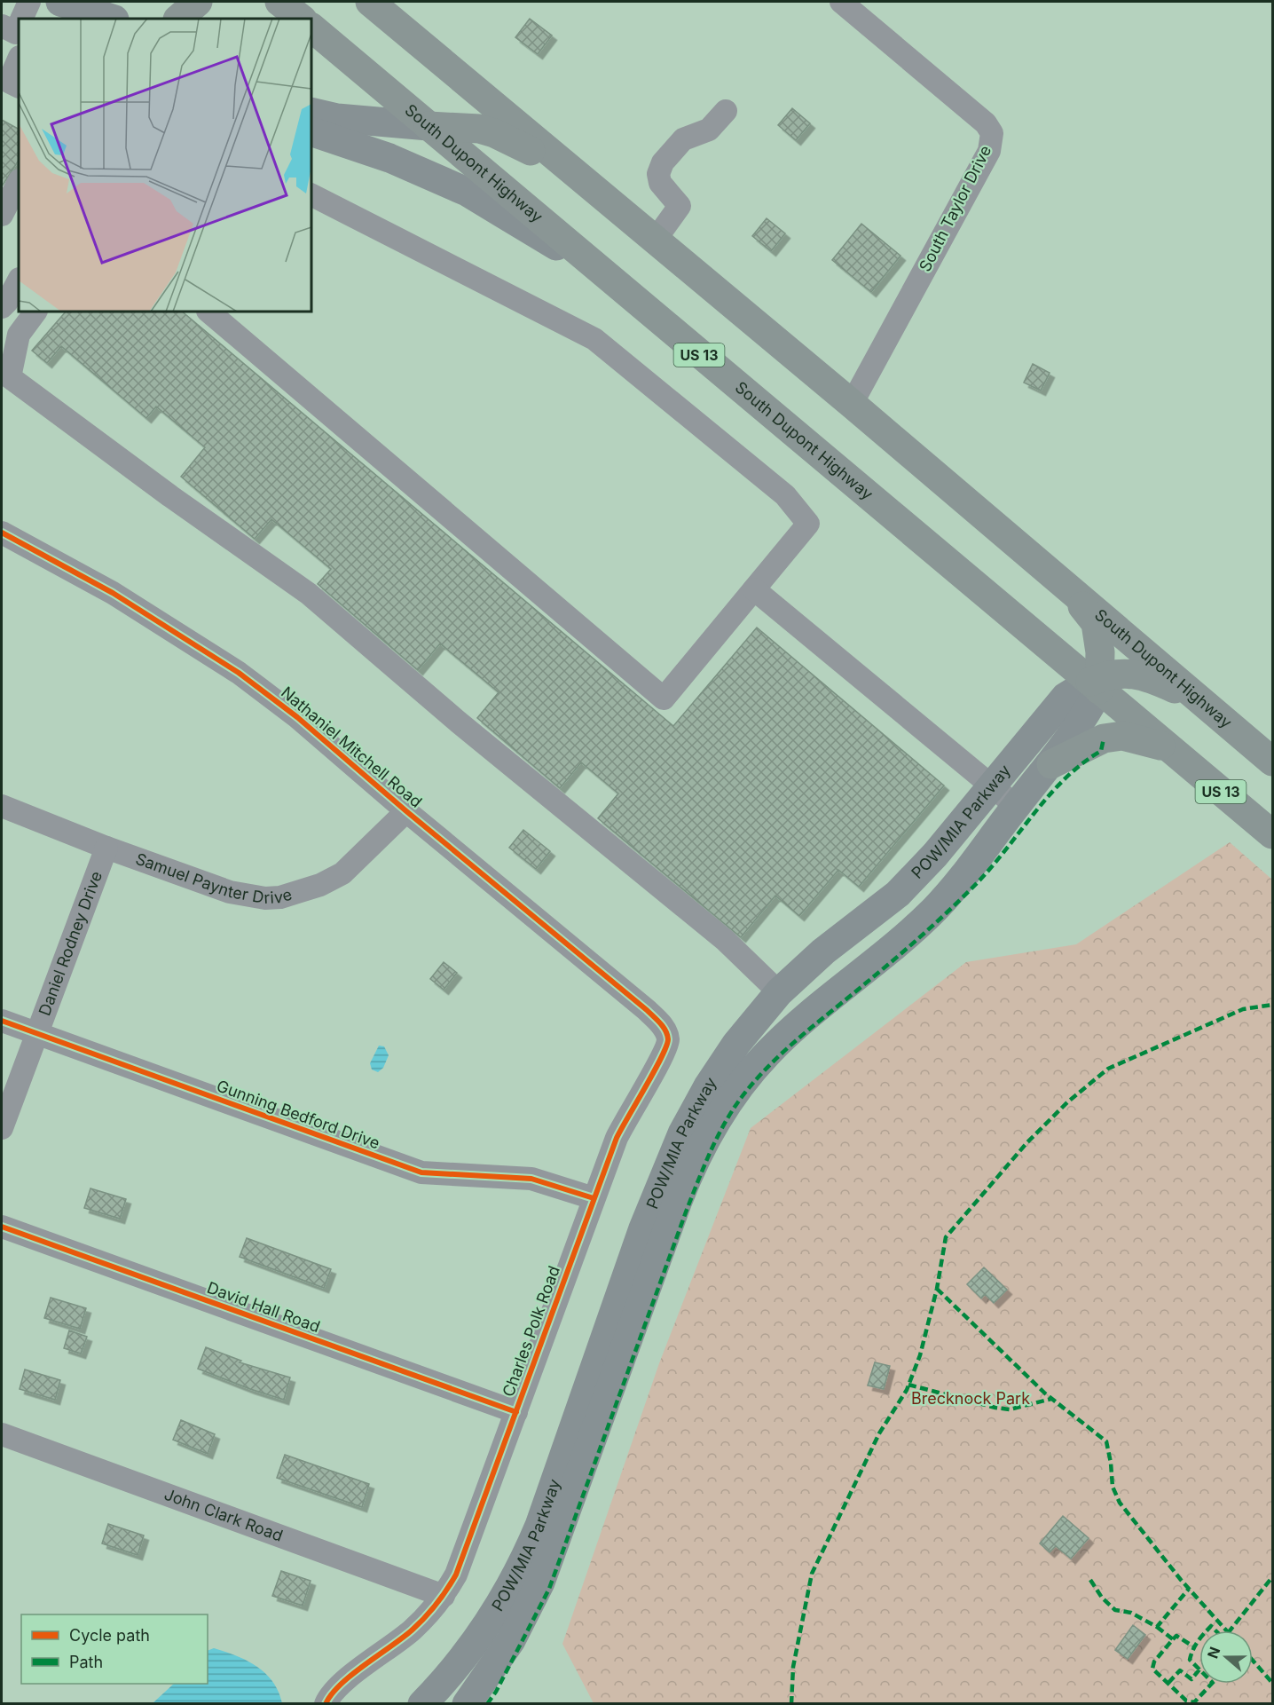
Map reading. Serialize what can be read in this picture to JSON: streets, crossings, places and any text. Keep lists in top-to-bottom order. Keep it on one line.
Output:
{"streets":{"highway":["South Dupont Highway","US 13"],"main road":["POW/MIA Parkway"],"street":["South Taylor Drive","Nathaniel Mitchell Road","Samuel Paynter Drive","Daniel Rodney Drive","Gunning Bedford Drive","David Hall Road","Charles Polk Road","John Clark Road"]},"crossings":[["South Dupont Highway","South Taylor Drive"],["South Dupont Highway","POW/MIA Parkway"],["Nathaniel Mitchell Road","Samuel Paynter Drive"],["Nathaniel Mitchell Road","Charles Polk Road"],["Samuel Paynter Drive","Daniel Rodney Drive"],["Daniel Rodney Drive","Gunning Bedford Drive"],["Gunning Bedford Drive","Charles Polk Road"],["David Hall Road","Charles Polk Road"],["Charles Polk Road","John Clark Road"]],"parks":["Brecknock Park"],"legend":["Cycle path","Path"],"north":"left"}
